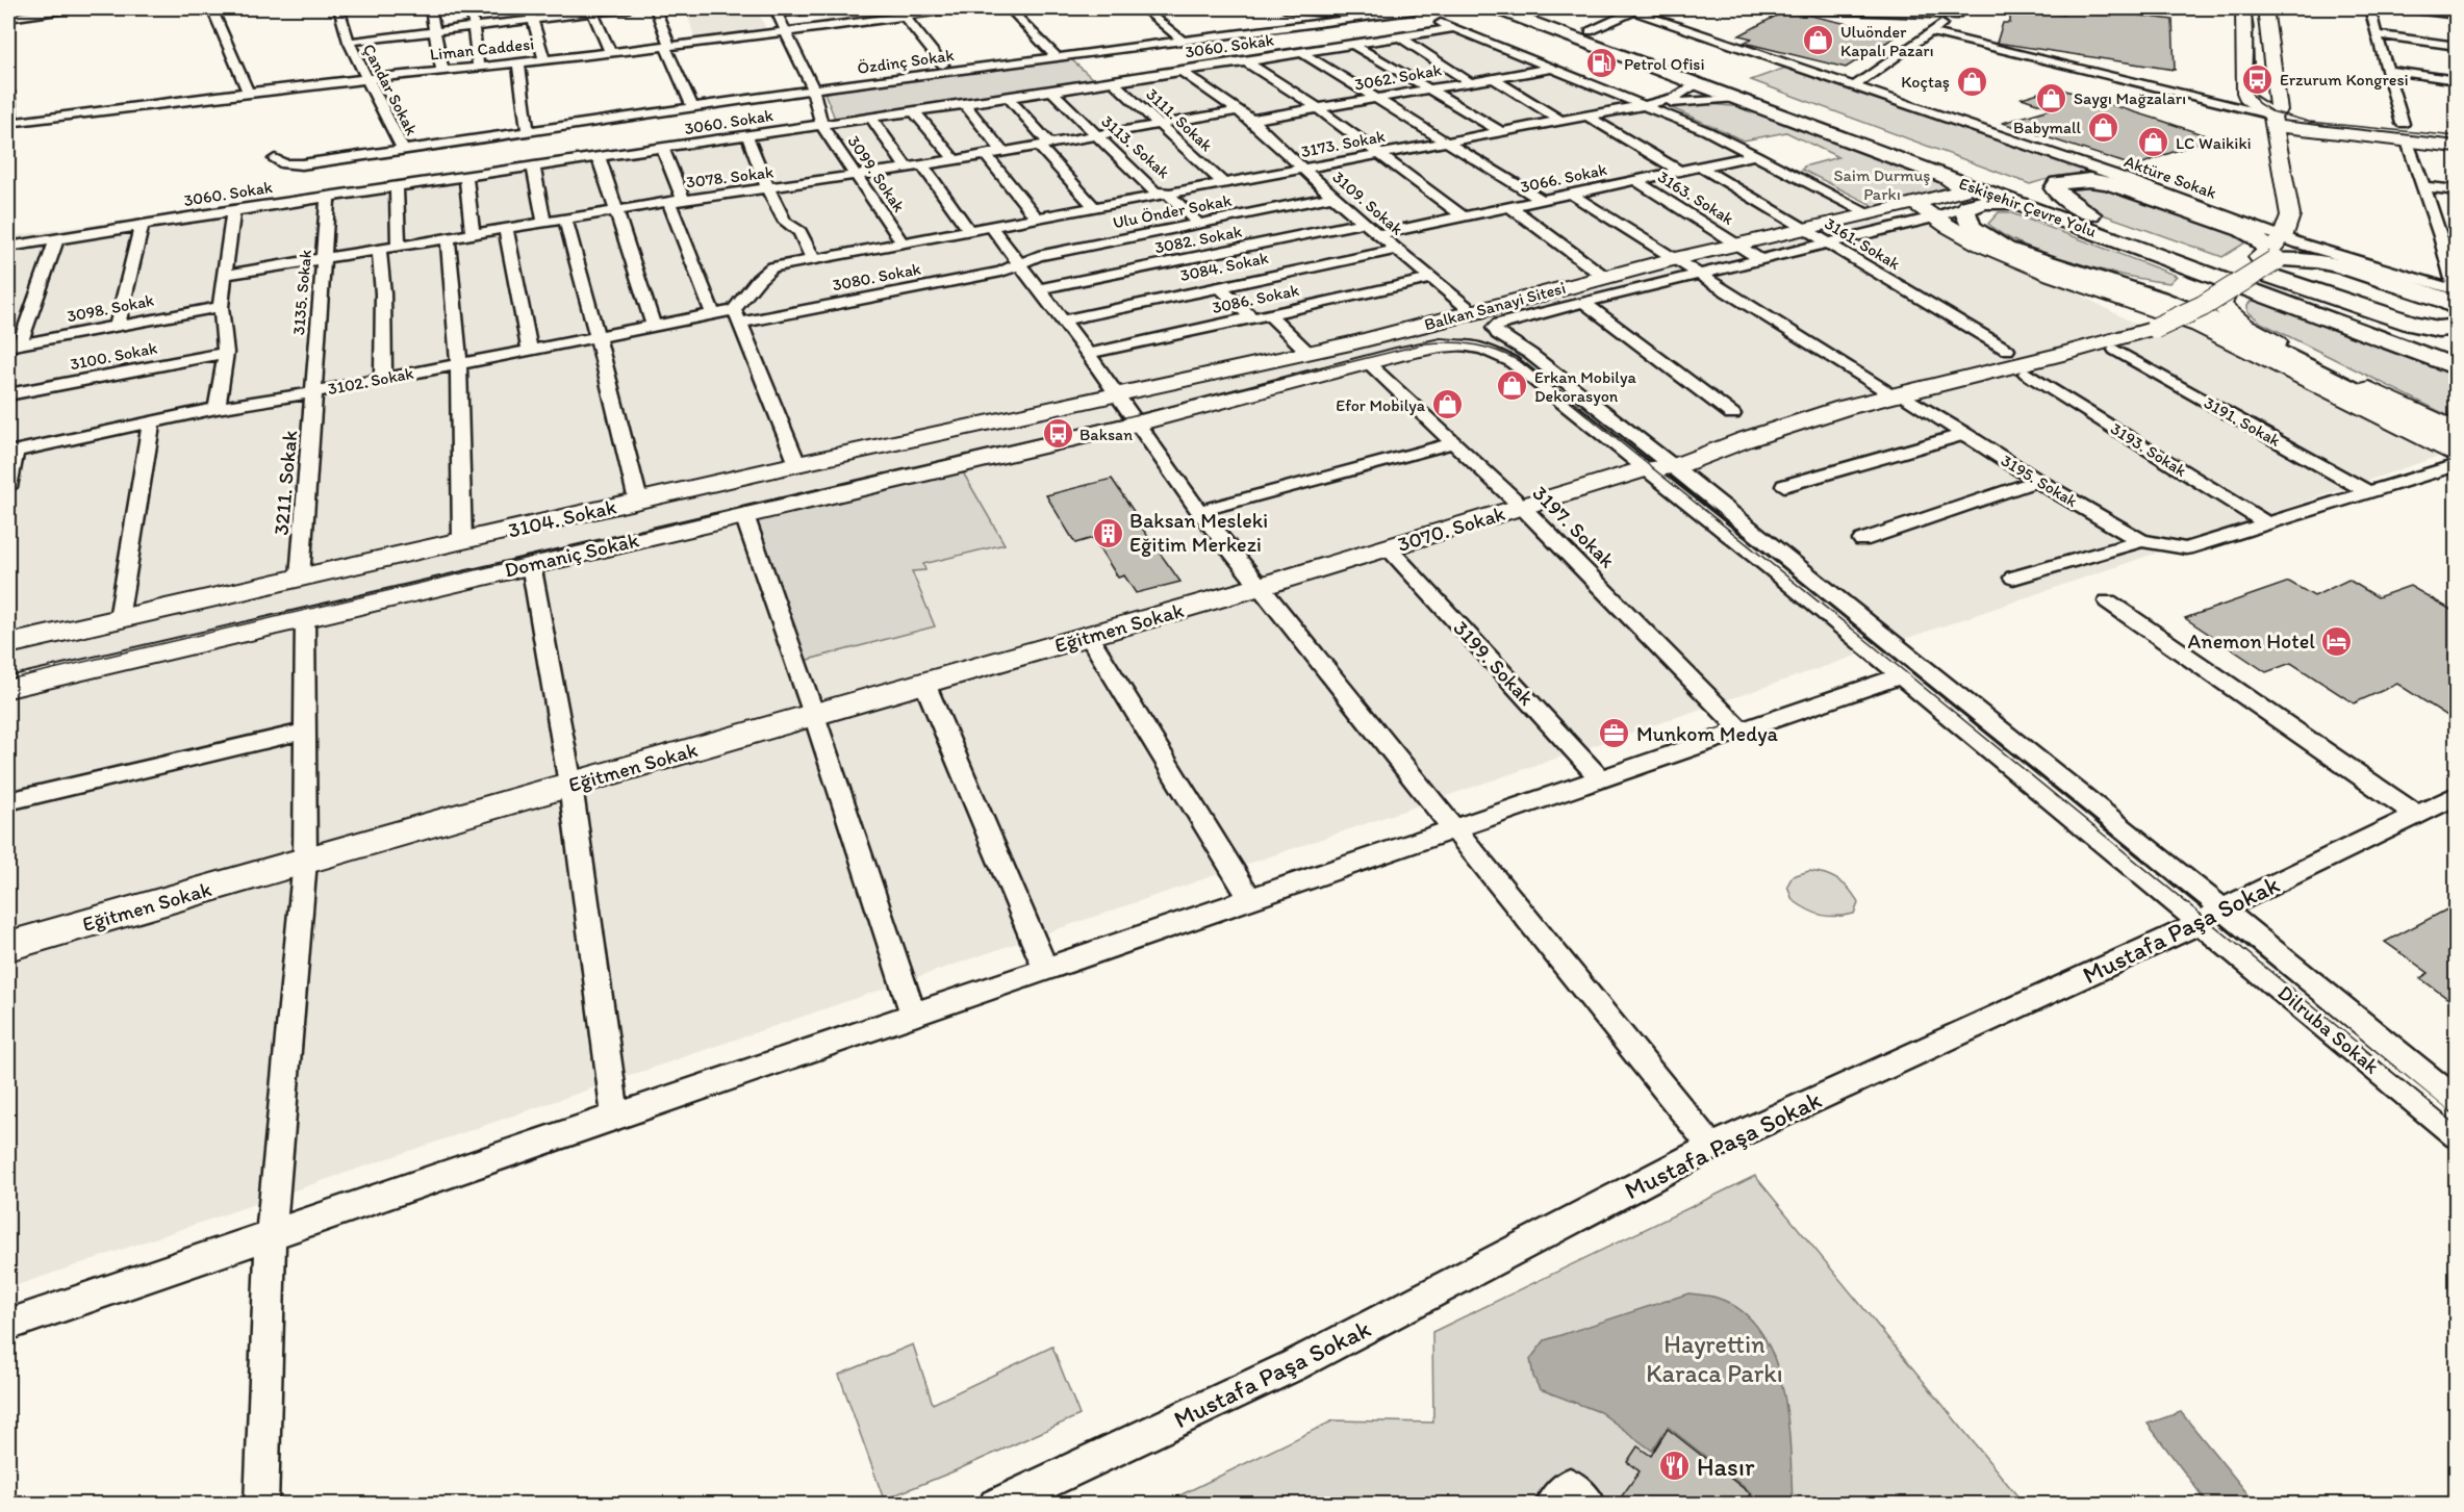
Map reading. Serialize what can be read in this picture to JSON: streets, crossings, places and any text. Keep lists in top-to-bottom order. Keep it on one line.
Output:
{"streets":{"highway":["Eskişehir Çevre Yolu"],"street":["3060. Sokak","Liman Caddesi","Özdinç Sokak","3062. Sokak","Çandar Sokak","3111. Sokak","3173. Sokak","3113. Sokak","3099. Sokak","3078. Sokak","Aktüre Sokak","3066. Sokak","3163. Sokak","3109. Sokak","Ulu Önder Sokak","3082. Sokak","3161. Sokak","3084. Sokak","3080. Sokak","3135. Sokak","3086. Sokak","Balkan Sanayi Sitesi","3098. Sokak","3100. Sokak","3102. Sokak","3191. Sokak","3193. Sokak","3195. Sokak","3211. Sokak","3104. Sokak","3197. Sokak","3070. Sokak","Domaniç Sokak","Eğitmen Sokak","3199. Sokak","Mustafa Paşa Sokak","Dilruba Sokak"]},"crossings":[["3060. Sokak","3111. Sokak"],["3060. Sokak","3113. Sokak"],["3060. Sokak","3099. Sokak"],["3060. Sokak","3109. Sokak"],["3060. Sokak","3135. Sokak"],["Liman Caddesi","Çandar Sokak"],["Özdinç Sokak","Çandar Sokak"],["3062. Sokak","3109. Sokak"],["3111. Sokak","3173. Sokak"],["3111. Sokak","3078. Sokak"],["3173. Sokak","3113. Sokak"],["3173. Sokak","3099. Sokak"],["3173. Sokak","3109. Sokak"],["3173. Sokak","Eskişehir Çevre Yolu"],["3113. Sokak","3078. Sokak"],["3113. Sokak","Ulu Önder Sokak"],["3099. Sokak","3078. Sokak"],["3078. Sokak","3109. Sokak"],["3078. Sokak","3135. Sokak"],["3066. Sokak","3163. Sokak"],["3066. Sokak","3109. Sokak"],["3066. Sokak","3161. Sokak"],["3066. Sokak","3195. Sokak"],["3163. Sokak","Balkan Sanayi Sitesi"],["3109. Sokak","Ulu Önder Sokak"],["3109. Sokak","3082. Sokak"],["3109. Sokak","3084. Sokak"],["3109. Sokak","3086. Sokak"],["3109. Sokak","Balkan Sanayi Sitesi"],["Eskişehir Çevre Yolu","Balkan Sanayi Sitesi"],["Ulu Önder Sokak","3082. Sokak"],["Ulu Önder Sokak","3080. Sokak"],["3161. Sokak","Balkan Sanayi Sitesi"],["3080. Sokak","3102. Sokak"],["3135. Sokak","3102. Sokak"],["3135. Sokak","3211. Sokak"],["Balkan Sanayi Sitesi","3195. Sokak"],["Balkan Sanayi Sitesi","3104. Sokak"],["3102. Sokak","3211. Sokak"],["3193. Sokak","3195. Sokak"],["3195. Sokak","3070. Sokak"],["3211. Sokak","3104. Sokak"],["3197. Sokak","3070. Sokak"],["3197. Sokak","Domaniç Sokak"],["3070. Sokak","Eğitmen Sokak"],["3070. Sokak","3199. Sokak"],["Mustafa Paşa Sokak","Dilruba Sokak"]],"parks":["Saim Durmuş Parkı","Hayrettin Karaca Parkı"],"places":{"shop":["Uluönder Kapalı Pazarı","Koçtaş","Saygı Mağzaları","Babymall","LC Waikiki","Erkan Mobilya Dekorasyon","Efor Mobilya"],"fuel station":["Petrol Ofisi"],"bus stop":["Erzurum Kongresi","Baksan"],"building":["Baksan Mesleki Eğitim Merkezi"],"hotel":["Anemon Hotel"],"office":["Munkom Medya"],"restaurant":["Hasır"]}}
